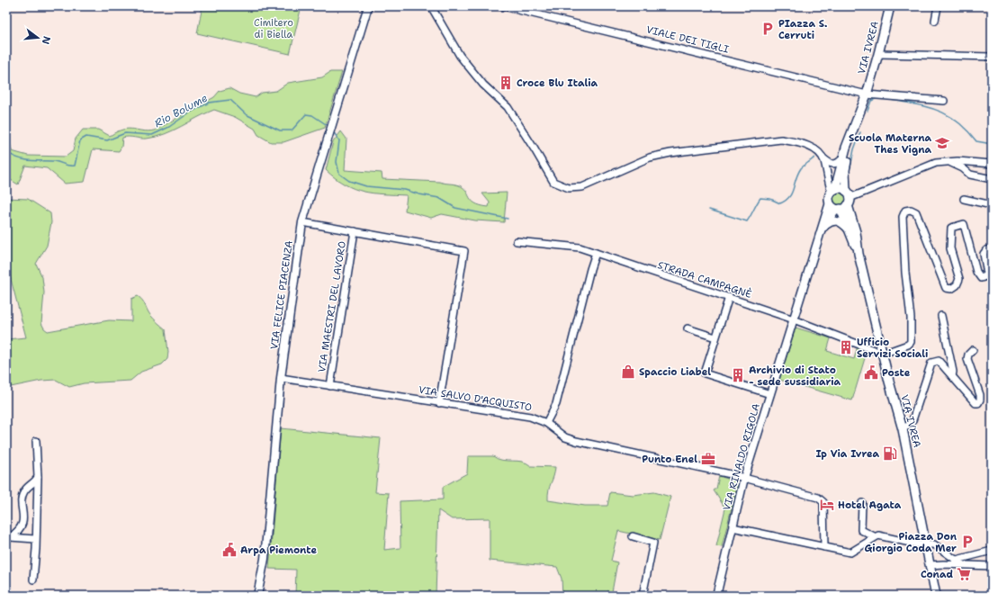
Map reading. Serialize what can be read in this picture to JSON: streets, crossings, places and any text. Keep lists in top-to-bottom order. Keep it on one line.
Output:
{"streets":{"main road":["VIA IVREA"],"street":["VIALE DEI TIGLI","STRADA CAMPAGNÈ","VIA FELICE PIACENZA","VIA MAESTRI DEL LAVORO","VIA SALVO D'ACQUISTO","VIA RINALDO RIGOLA"]},"crossings":[["VIALE DEI TIGLI","VIA IVREA"],["VIA IVREA","STRADA CAMPAGNÈ"],["VIA IVREA","VIA RINALDO RIGOLA"],["STRADA CAMPAGNÈ","VIA RINALDO RIGOLA"],["VIA FELICE PIACENZA","VIA SALVO D'ACQUISTO"],["VIA MAESTRI DEL LAVORO","VIA SALVO D'ACQUISTO"],["VIA SALVO D'ACQUISTO","VIA RINALDO RIGOLA"]],"water":["Rio Bolume"],"parks":["Cimitero di Biella"],"places":{"parking":["PIazza S. Cerruti","Piazza Don Giorgio Coda Mer"],"building":["Croce Blu Italia","Ufficio Servizi Sociali","Archivio di Stato - sede sussidiaria"],"school or university":["Scuola Materna Thes Vigna"],"shop":["Spaccio Liabel"],"public building":["Poste","Arpa Piemonte"],"fuel station":["Ip Via Ivrea"],"office":["Punto Enel"],"hotel":["Hotel Agata"],"supermarket":["Conad"]},"north":"right"}
